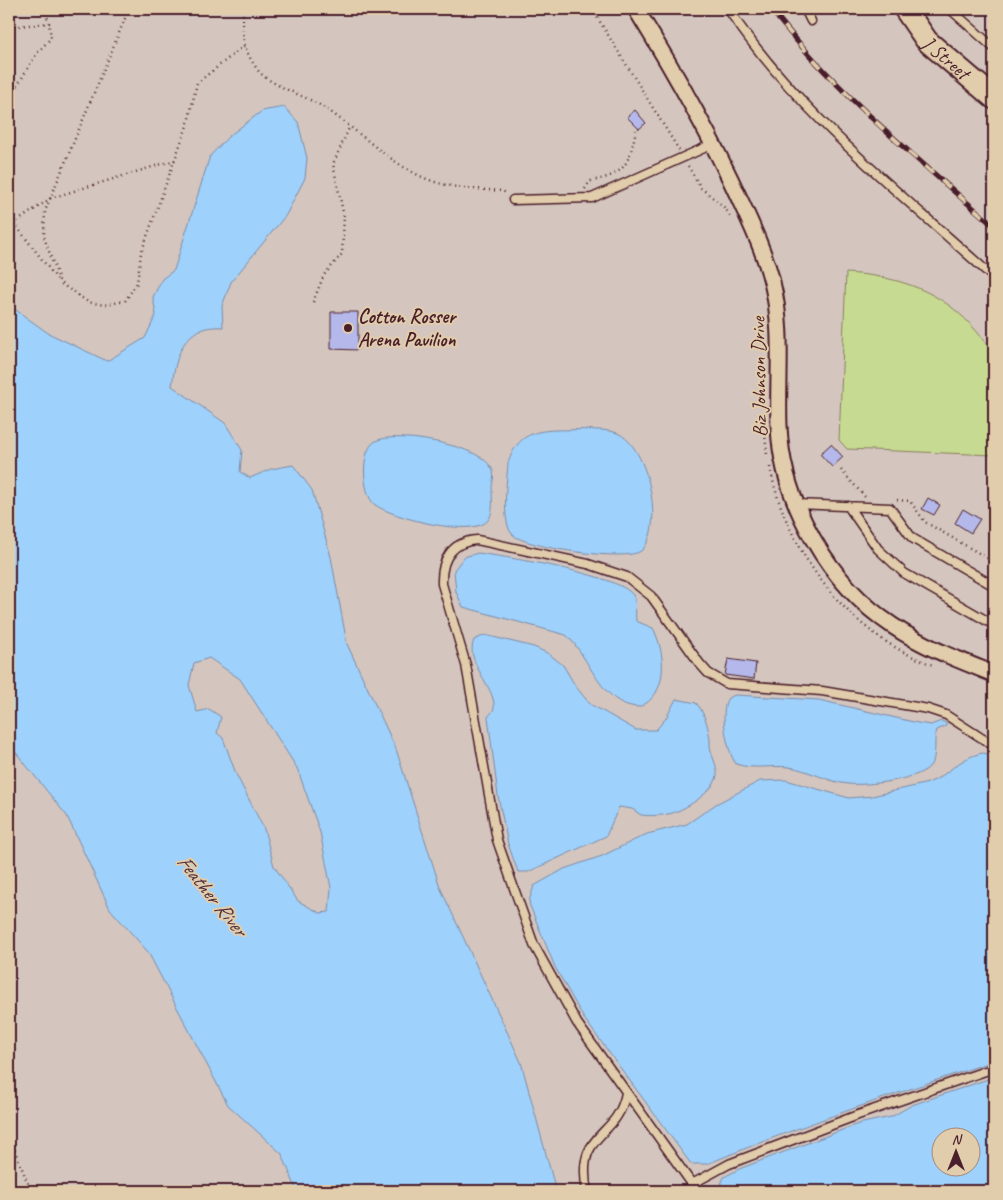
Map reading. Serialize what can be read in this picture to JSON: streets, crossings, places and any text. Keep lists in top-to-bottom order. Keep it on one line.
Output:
{"streets":{"main road":["J Street"],"street":["Biz Johnson Drive"]},"water":["Feather River"],"places":["Cotton Rosser Arena Pavilion"],"north":"top"}
